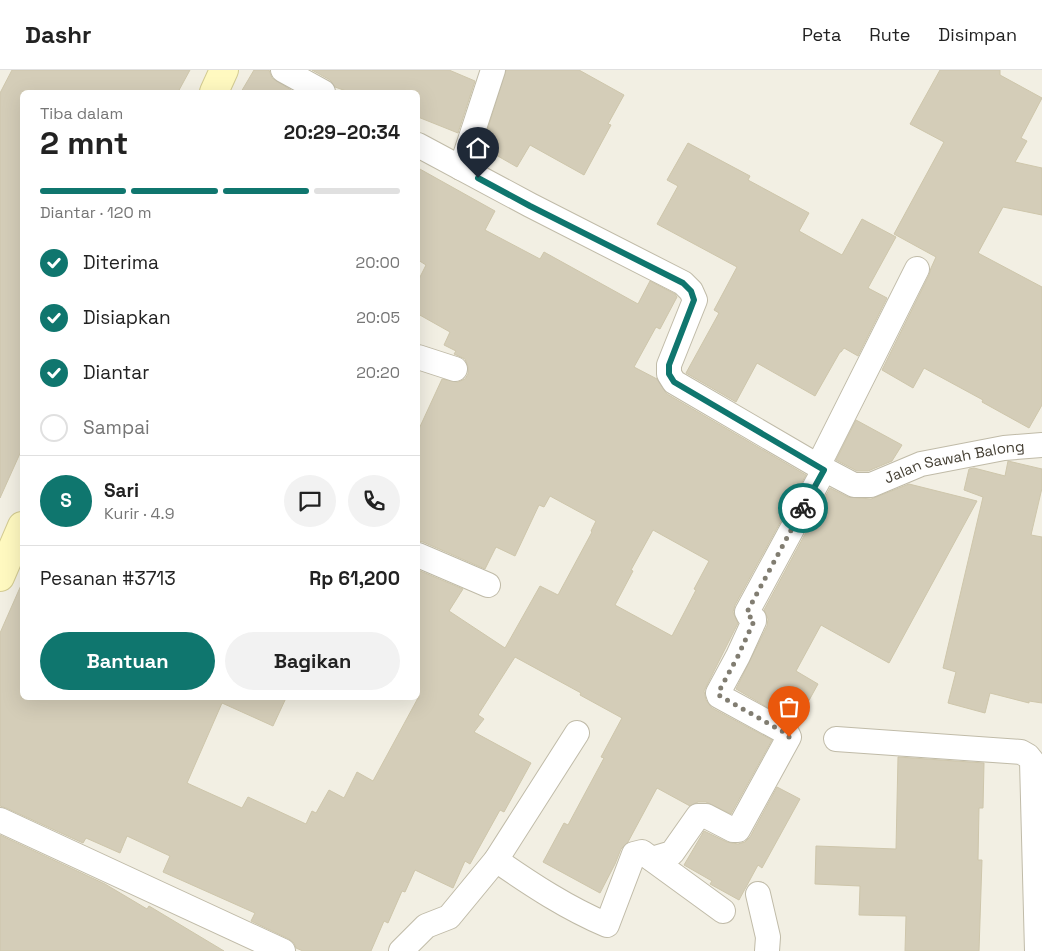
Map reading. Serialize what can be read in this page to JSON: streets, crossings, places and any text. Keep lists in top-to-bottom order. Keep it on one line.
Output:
{"streets":{"street":["Jalan Sawah Balong"]},"page":{"header":"Dashr","nav":["Peta","Rute","Disimpan"],"heading":["2 mnt","Tiba dalam","20:29–20:34"],"panel":["Sari","Kurir · 4.9","Pesanan #3713","Rp 61,200"],"bar":"Diantar · 120 m","list":[["Diterima","20:00"],["Disiapkan","20:05"],["Diantar","20:20"],"Sampai"],"round":"S","buttons":["Bantuan","Bagikan"]}}
